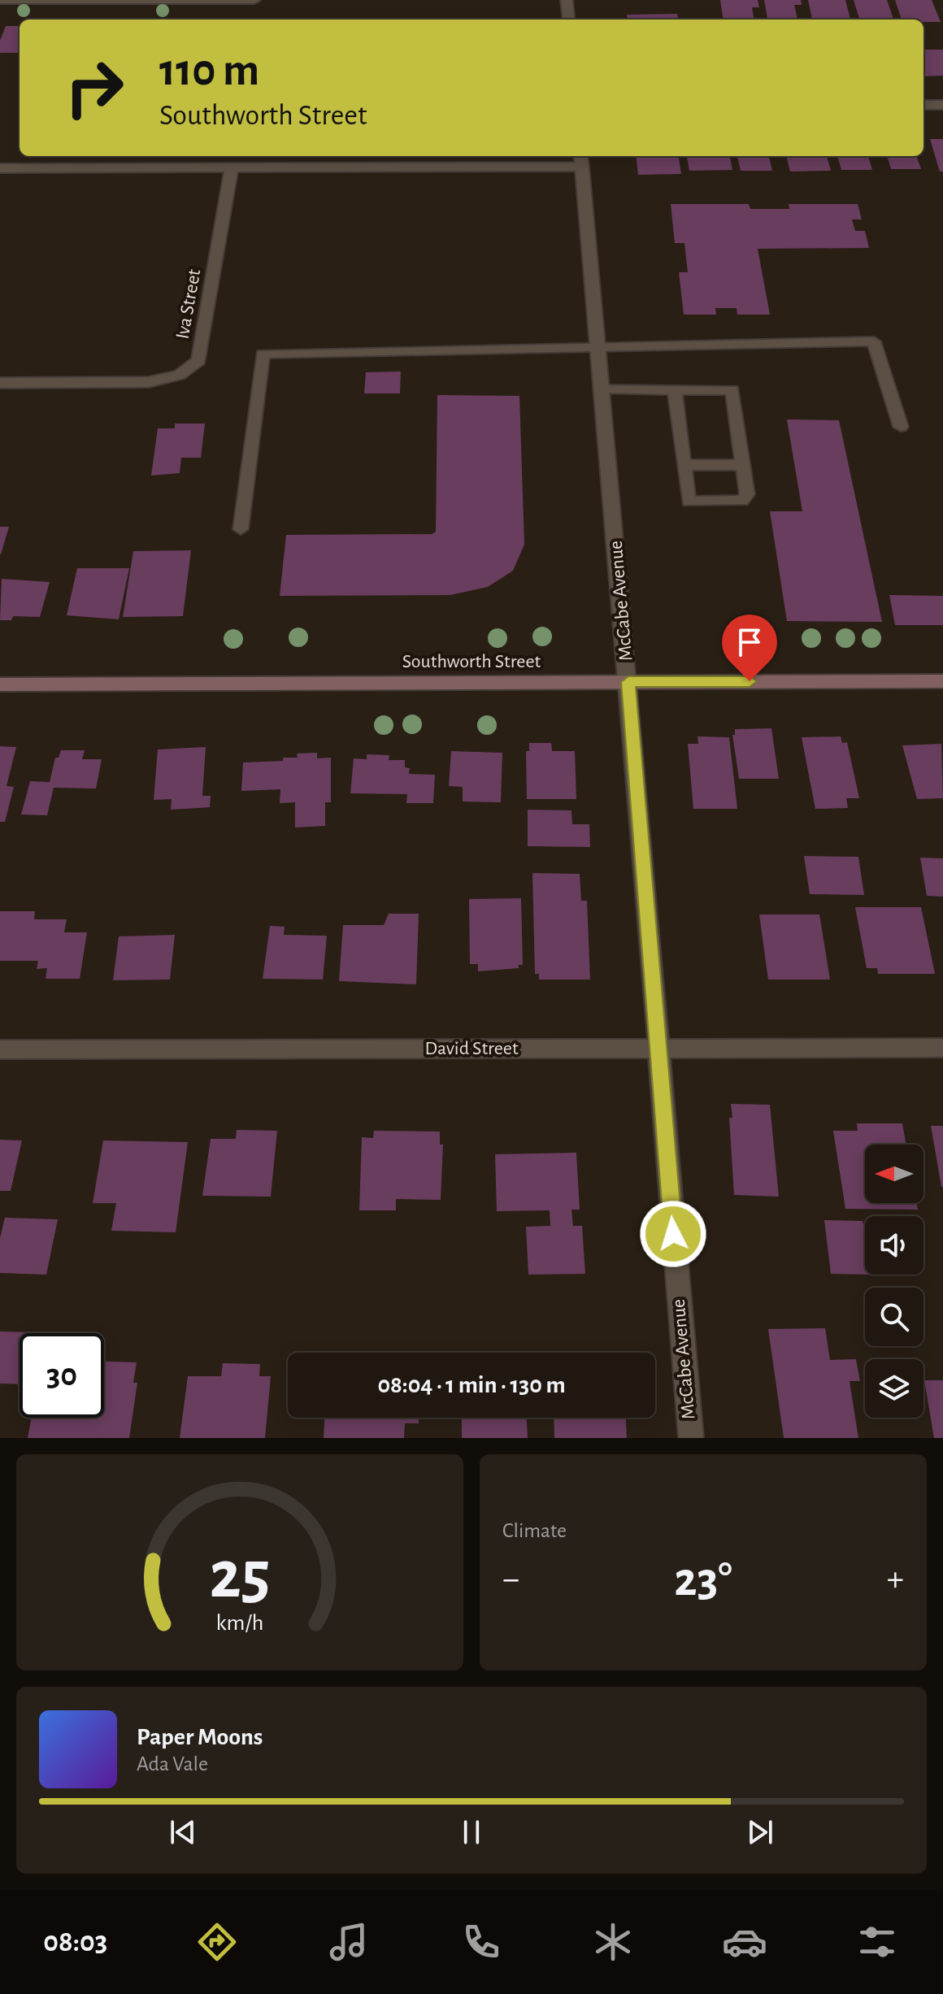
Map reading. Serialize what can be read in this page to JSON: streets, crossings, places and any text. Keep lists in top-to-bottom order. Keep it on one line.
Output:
{"streets":{"main road":["Southworth Street"],"street":["Iva Street","McCabe Avenue","David Street"]},"crossings":[["McCabe Avenue","Southworth Street"],["McCabe Avenue","David Street"]],"north":"left","page":{"turn":["110 m","Southworth Street"],"limit":"30","trip":"08:04 · 1 min · 130 m","tile":"Climate","heat":["−","23°","+"],"song":["Paper Moons","Ada Vale"],"tabs":"08:03","gauge":["25","km/h"]}}
